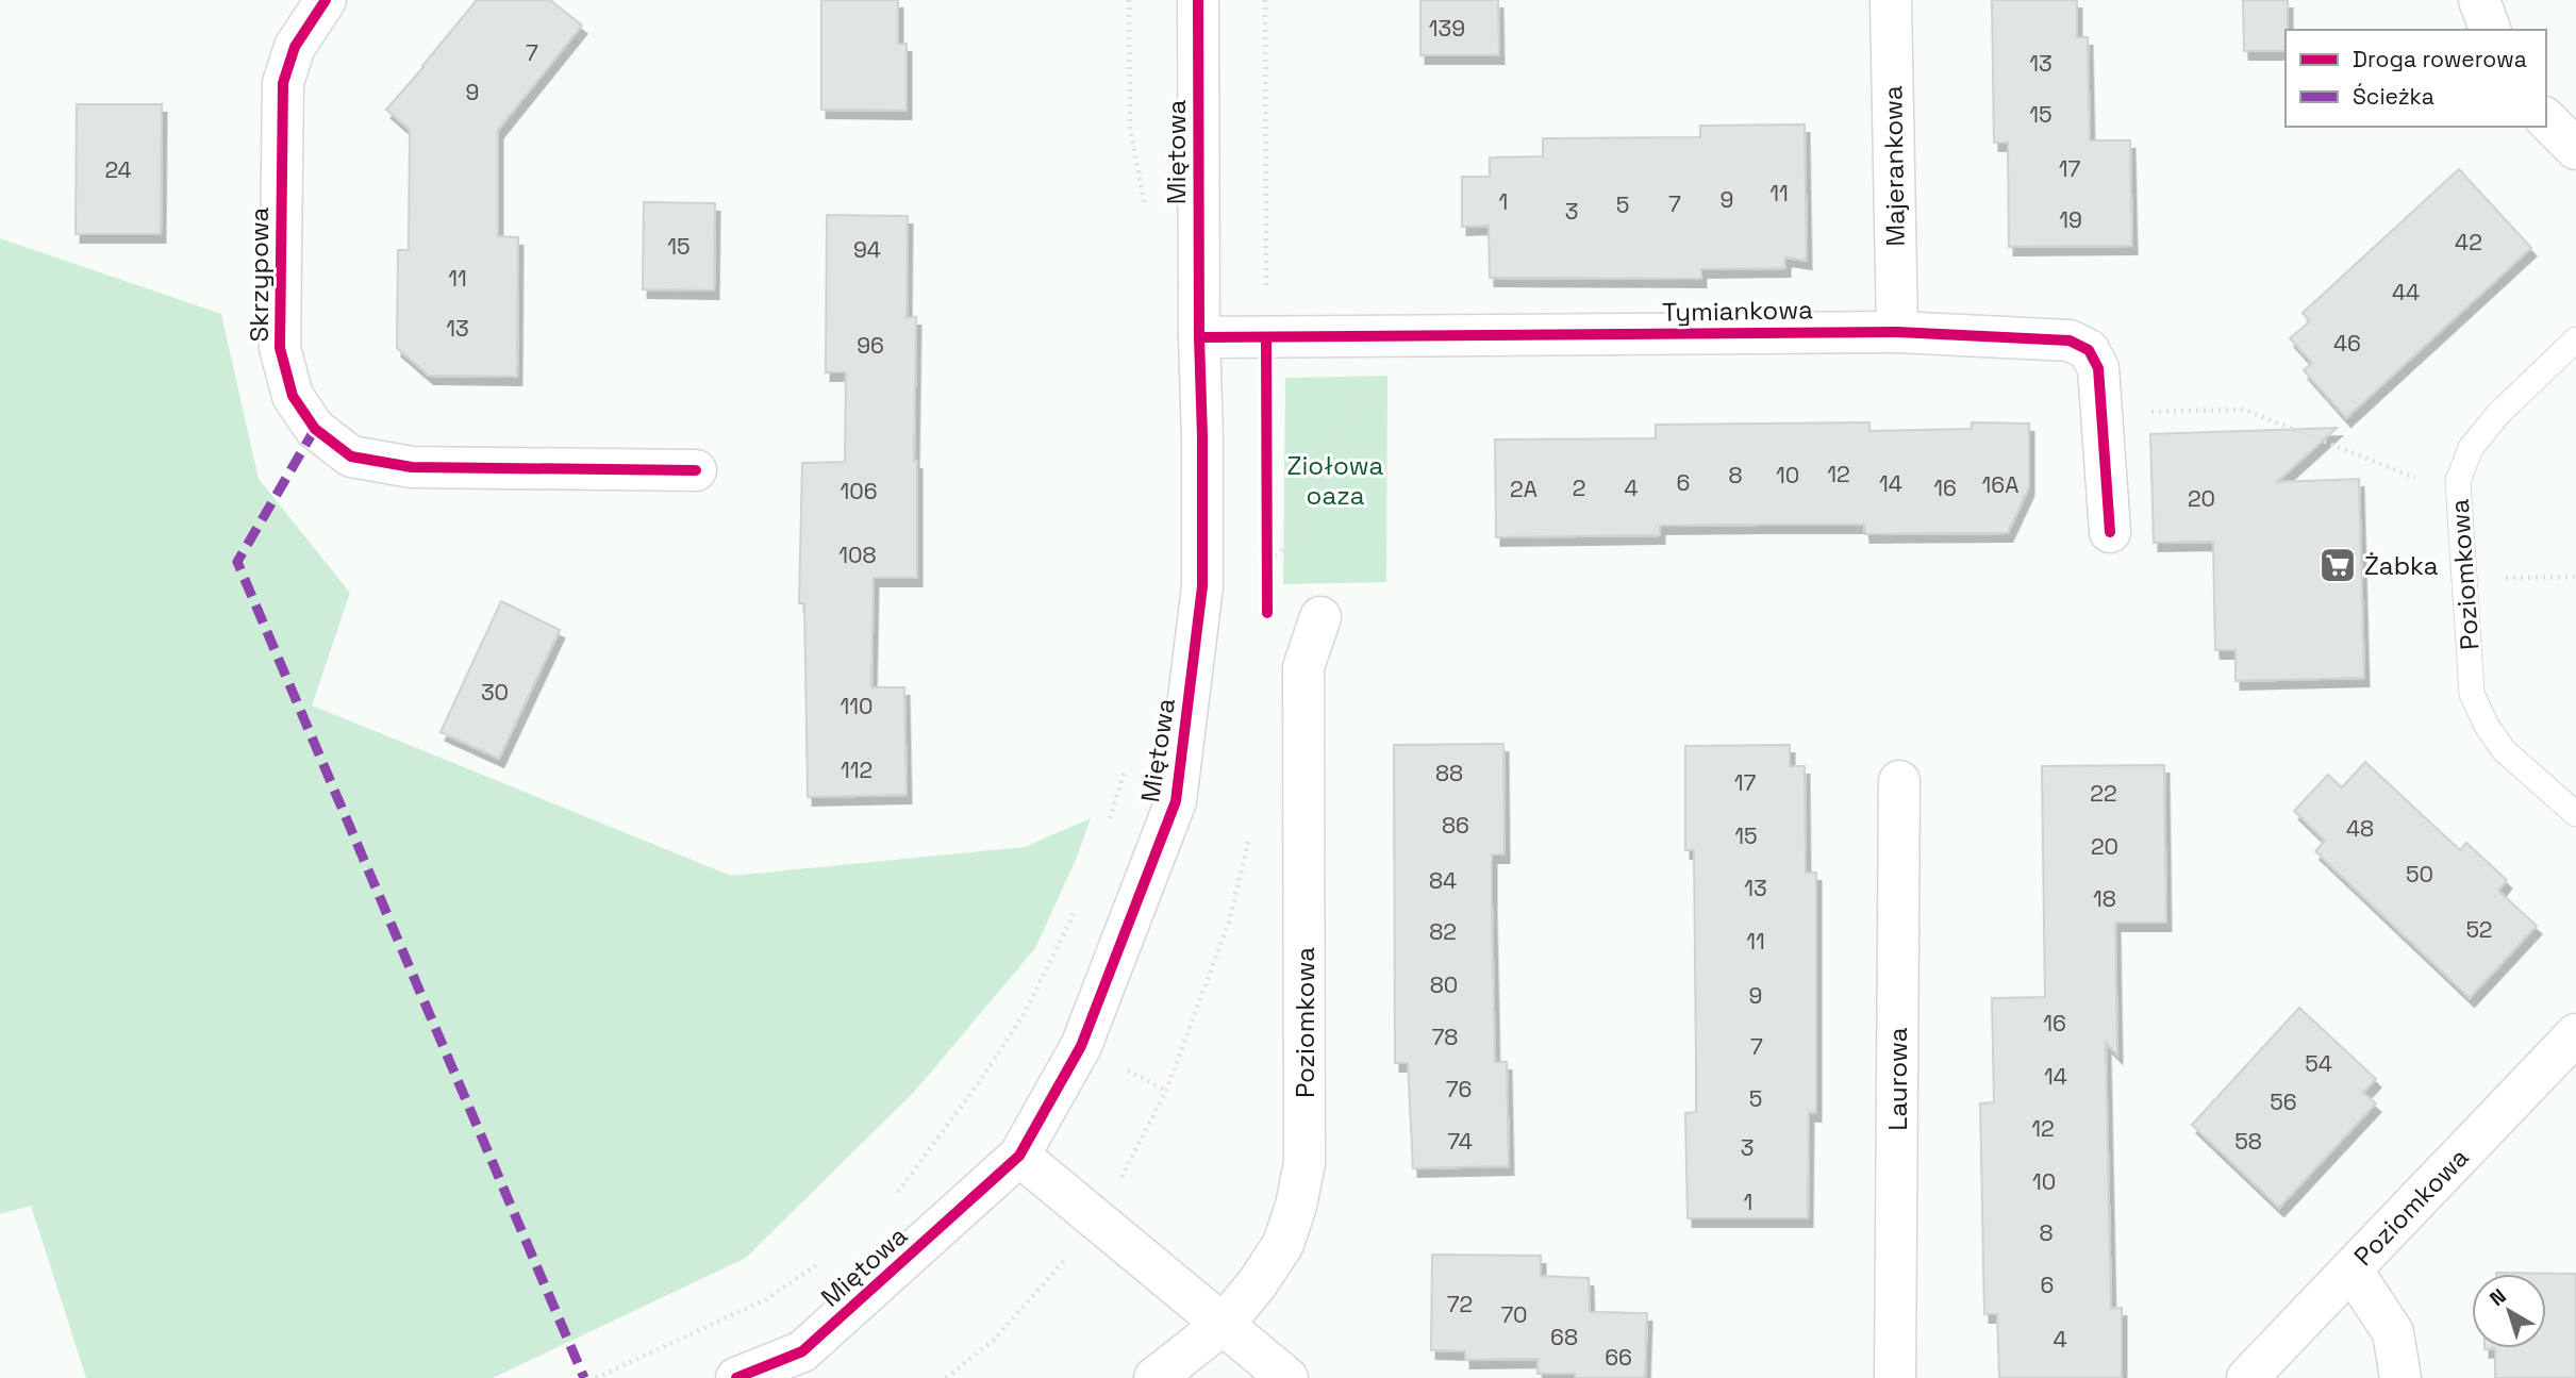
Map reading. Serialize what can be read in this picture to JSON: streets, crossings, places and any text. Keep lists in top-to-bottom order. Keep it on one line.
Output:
{"streets":{"street":["Miętowa","Majerankowa","Skrzypowa","Tymiankowa","Poziomkowa","Laurowa"]},"crossings":[["Miętowa","Tymiankowa"],["Majerankowa","Tymiankowa"]],"parks":["Ziołowa oaza"],"places":{"supermarket":["Żabka"]},"house_numbers":["139","7","13","9","15","17","24","11","9","1","7","5","3","19","42","15","94","11","44","13","46","96","12","8","10","6","14","16A","2","4","16","2A","106","20","108","30","110","112","88","17","22","86","48","15","20","50","84","13","18","52","82","11","80","9","16","78","7","54","14","76","5","56","12","74","58","3","10","1","8","6","72","70","68","4","66"],"legend":["Droga rowerowa","Ścieżka"],"north":"top left"}
